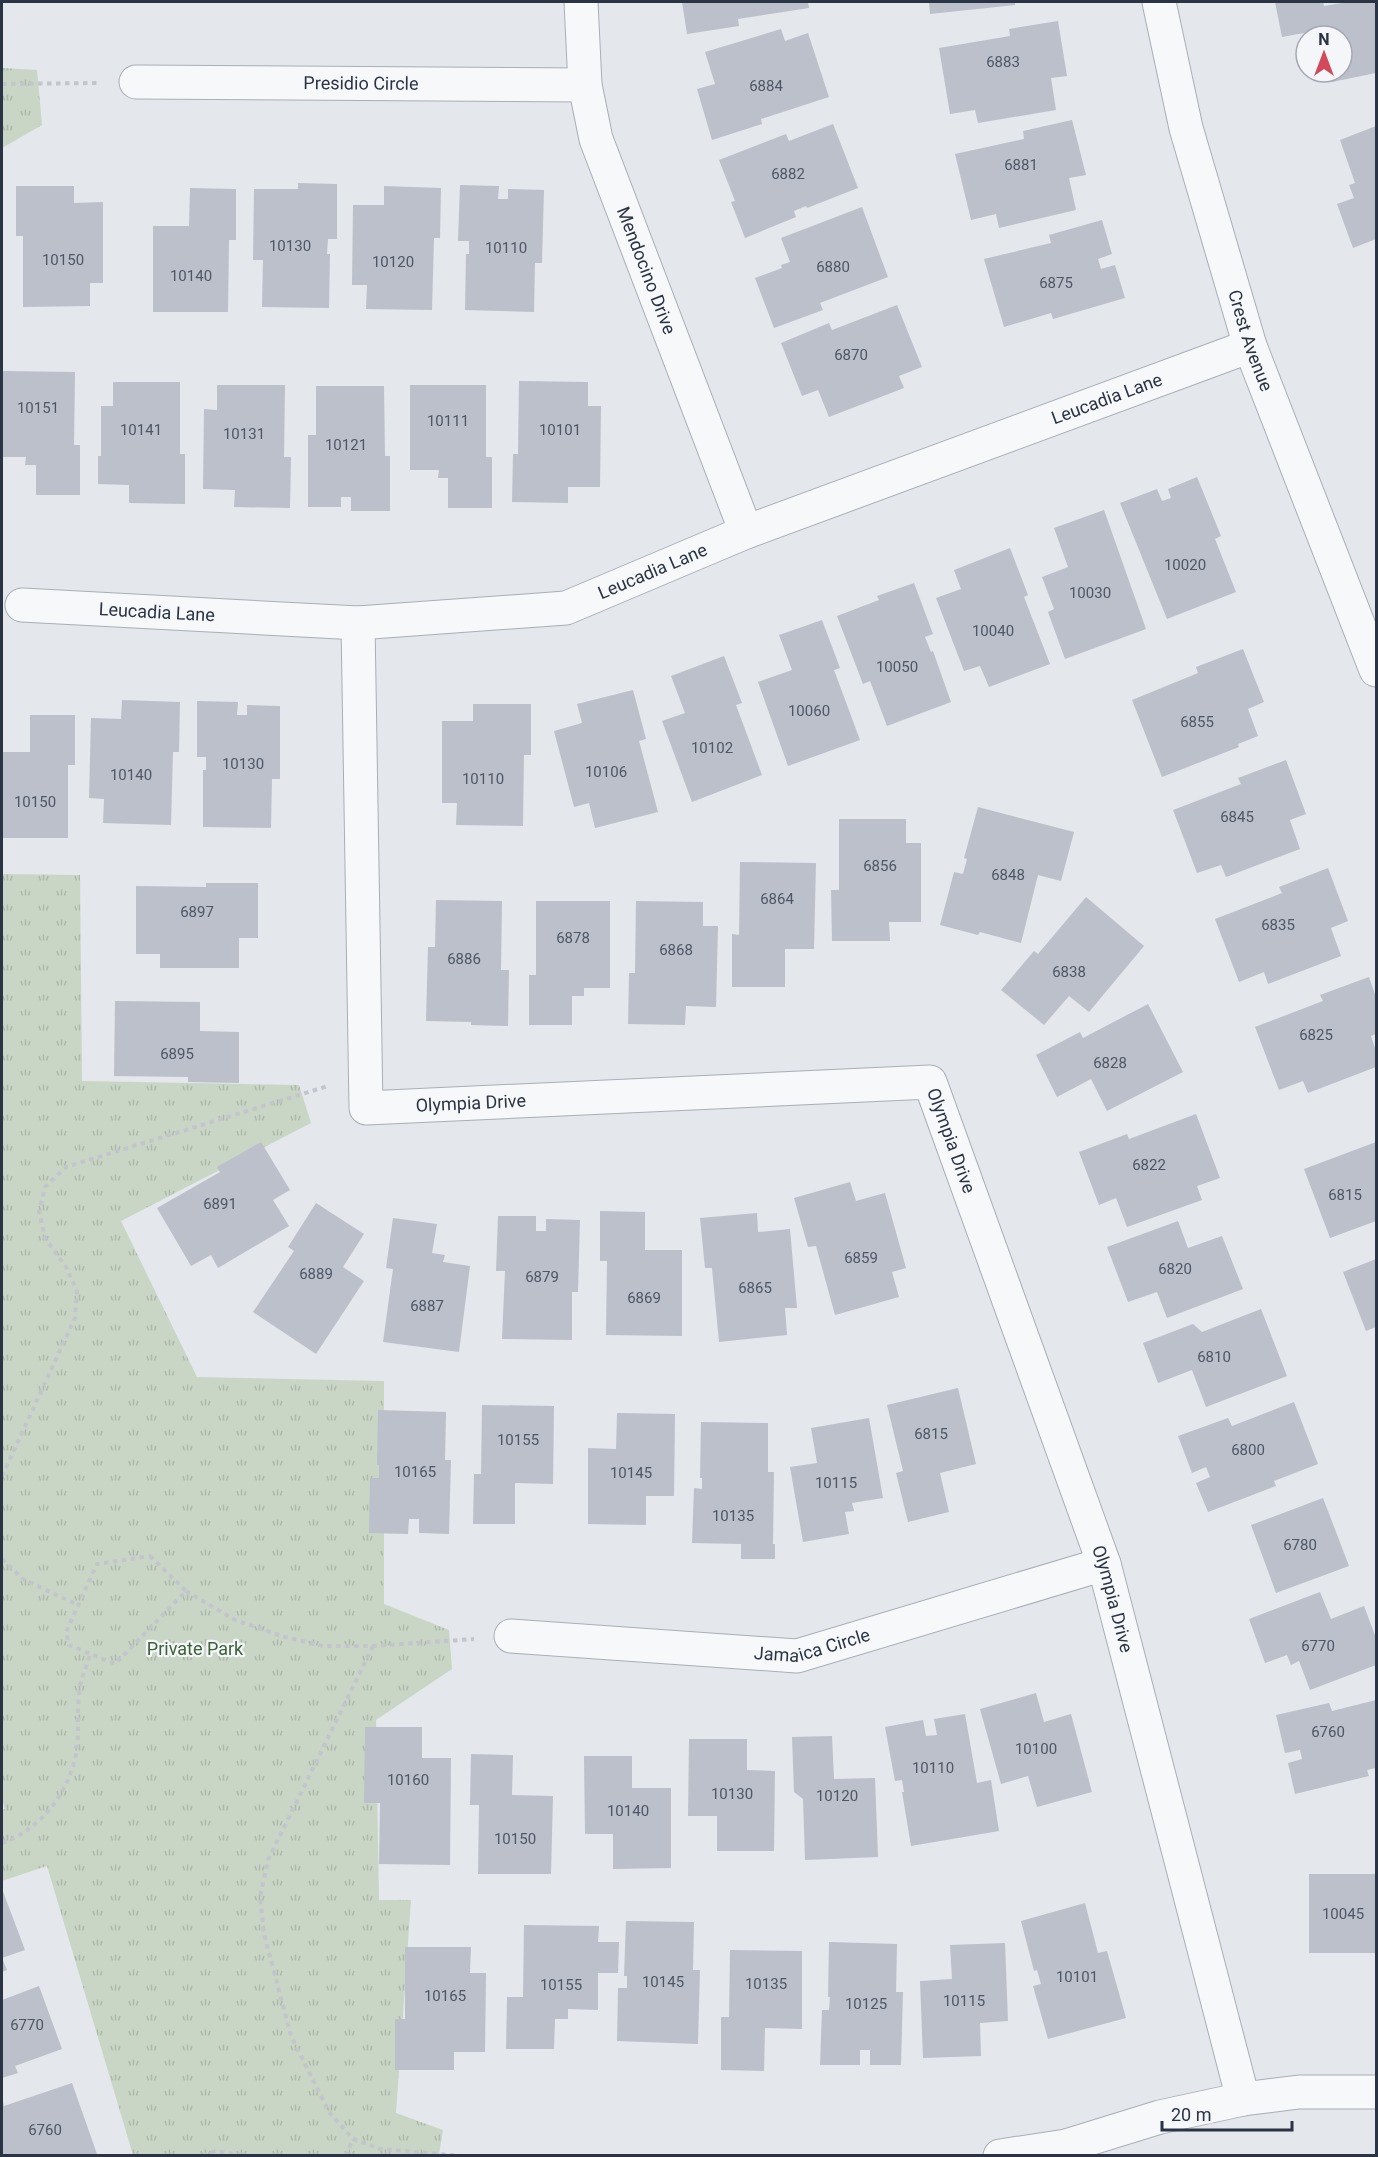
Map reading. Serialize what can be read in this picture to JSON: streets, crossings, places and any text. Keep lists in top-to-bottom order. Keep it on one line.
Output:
{"streets":{"street":["Presidio Circle","Mendocino Drive","Crest Avenue","Leucadia Lane","Olympia Drive","Jamaica Circle"]},"crossings":[["Presidio Circle","Mendocino Drive"],["Mendocino Drive","Leucadia Lane"],["Crest Avenue","Leucadia Lane"],["Leucadia Lane","Olympia Drive"],["Olympia Drive","Jamaica Circle"]],"parks":["Private Park"],"house_numbers":["6883","6884","6881","6882","10130","10110","10150","10120","6880","10140","6875","6870","10151","10111","10141","10101","10131","10121","10020","10030","10040","10050","10060","6855","10102","10130","10106","10140","10110","10150","6845","6856","6848","6864","6897","6835","6878","6868","6886","6838","6825","6895","6828","6822","6815","6891","6859","6820","6889","6879","6865","6869","6887","6810","6815","10155","6800","10165","10145","10115","10135","6780","6770","6760","10100","10110","10160","10130","10120","10140","10150","10045","10101","10145","10135","10155","10165","10115","10125","6770","6760"],"scale_bar":"20 m","north":"top"}
